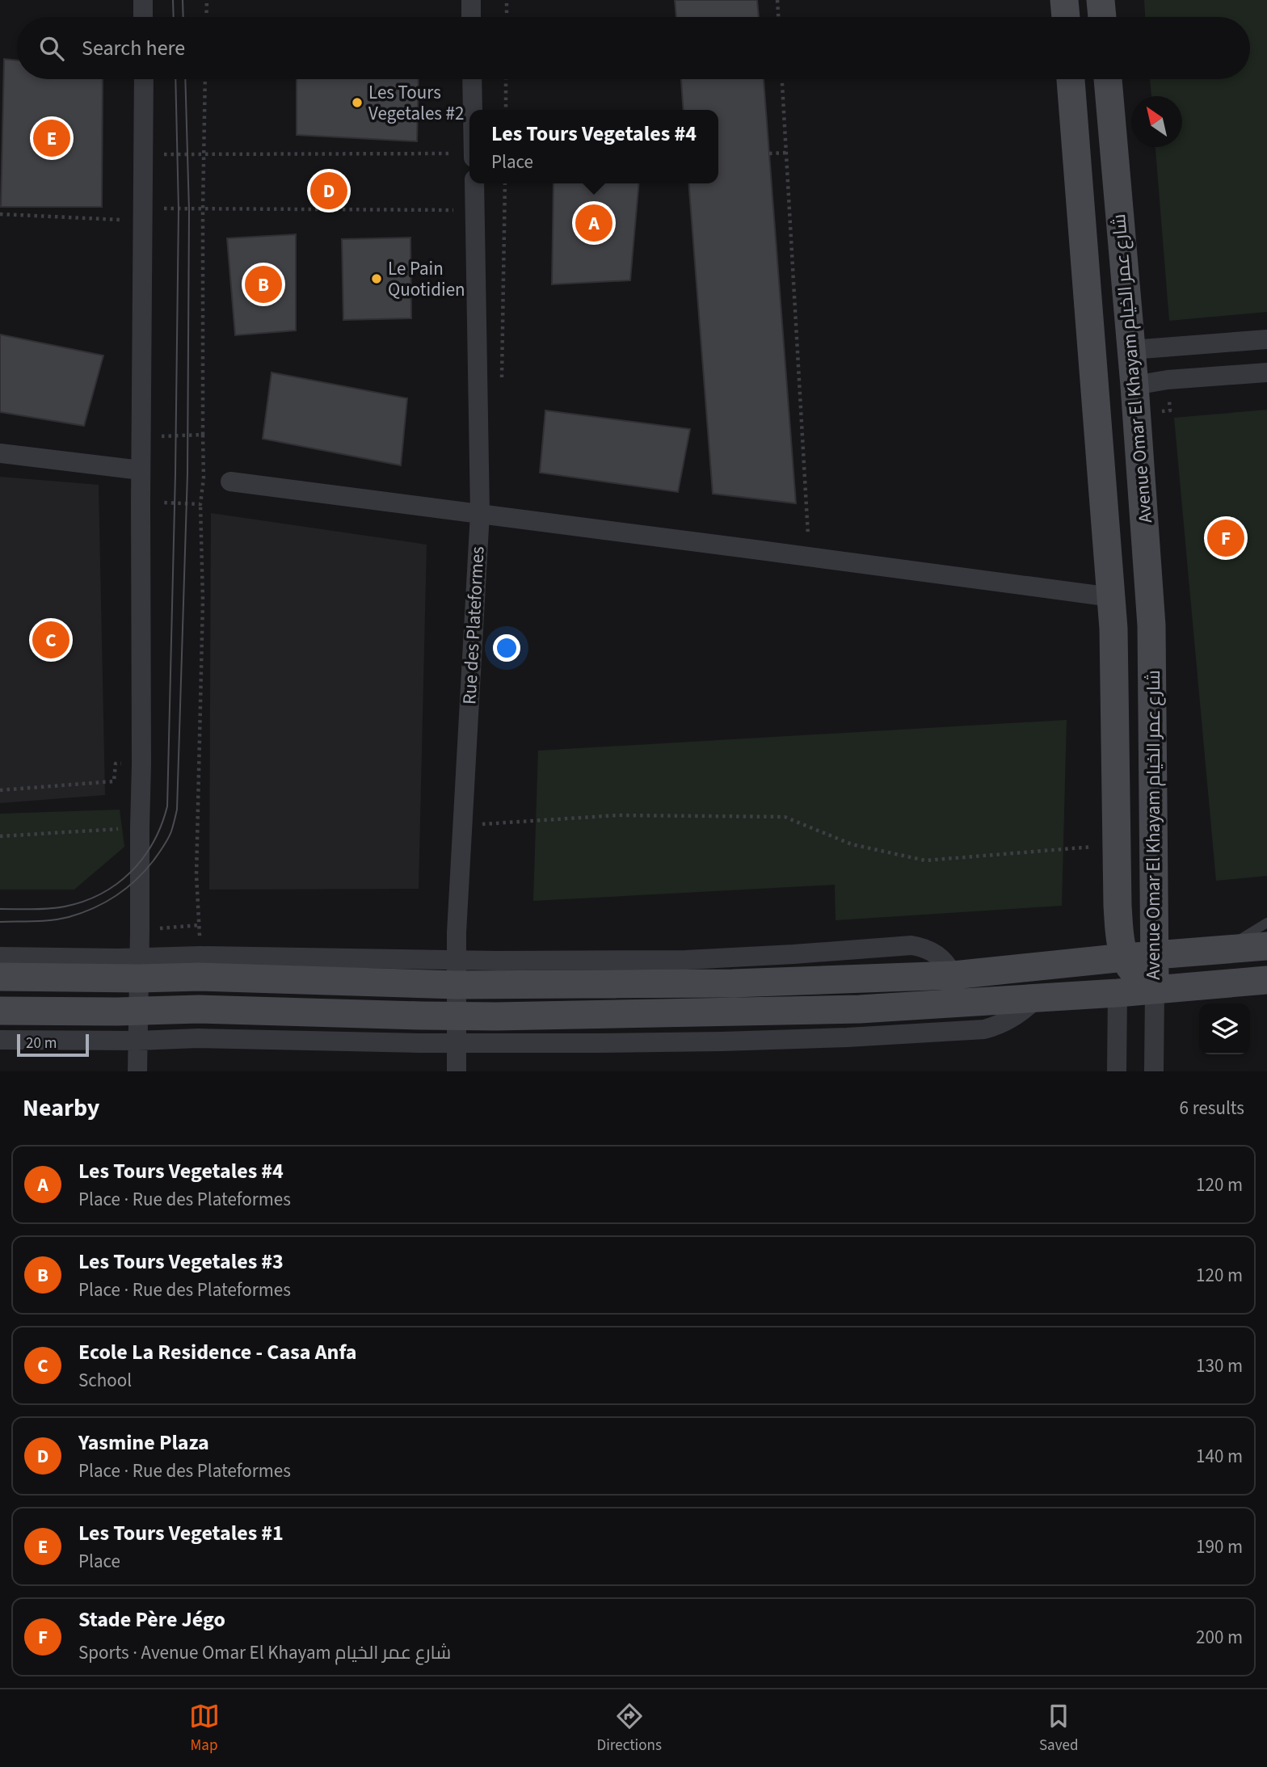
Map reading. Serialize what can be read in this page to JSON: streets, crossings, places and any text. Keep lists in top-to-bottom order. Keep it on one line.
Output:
{"streets":{"main road":["Avenue Omar El Khayam شارع عمر الخيام"],"street":["Rue des Plateformes"]},"places":["Les Tours Vegetales #2","Le Pain Quotidien"],"scale_bar":"20 m","north":"top left","page":{"search":"Search here","popup":["Les Tours Vegetales #4","Place"],"pins":["E","D","A","B","F","C"],"scale":"20 m","heading":["Nearby","6 results"],"list":[{"mark":"A","name":"Les Tours Vegetales #4","note":"Place · Rue des Plateformes","value":"120 m"},{"mark":"B","name":"Les Tours Vegetales #3","note":"Place · Rue des Plateformes","value":"120 m"},{"mark":"C","name":"Ecole La Residence - Casa Anfa","note":"School","value":"130 m"},{"mark":"D","name":"Yasmine Plaza","note":"Place · Rue des Plateformes","value":"140 m"},{"mark":"E","name":"Les Tours Vegetales #1","note":"Place","value":"190 m"},{"mark":"F","name":"Stade Père Jégo","note":"Sports · Avenue Omar El Khayam شارع عمر الخيام","value":"200 m"}],"nav":["Map","Directions","Saved"]}}
